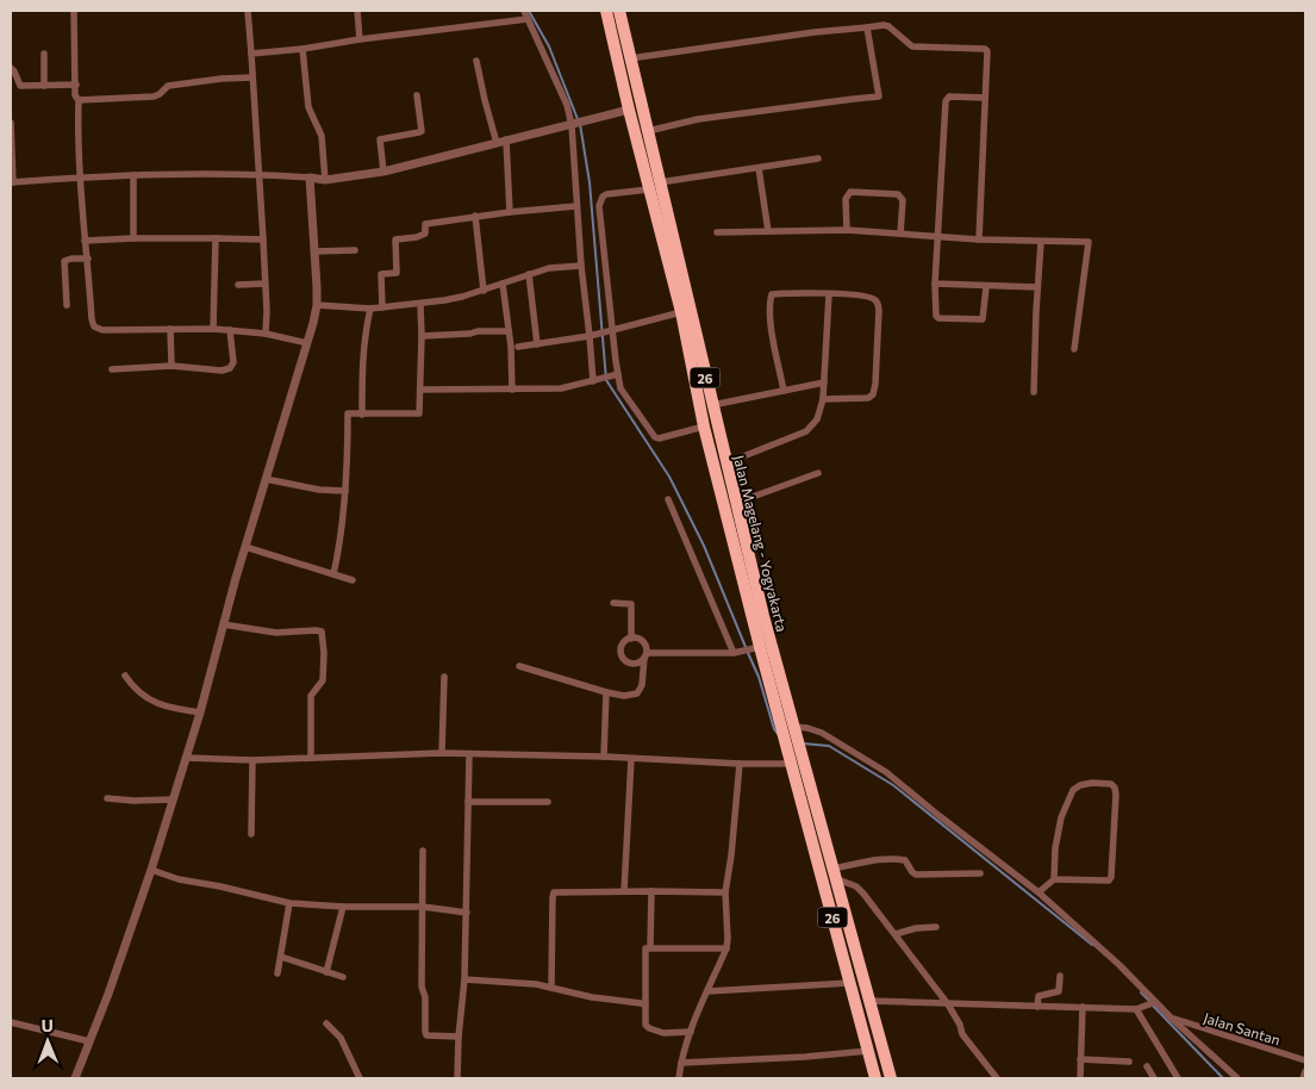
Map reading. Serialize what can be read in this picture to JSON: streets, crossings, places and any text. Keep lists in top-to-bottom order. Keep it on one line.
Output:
{"streets":{"highway":["26","Jalan Magelang - Yogyakarta"],"street":["Jalan Santan"]},"north":"top"}
